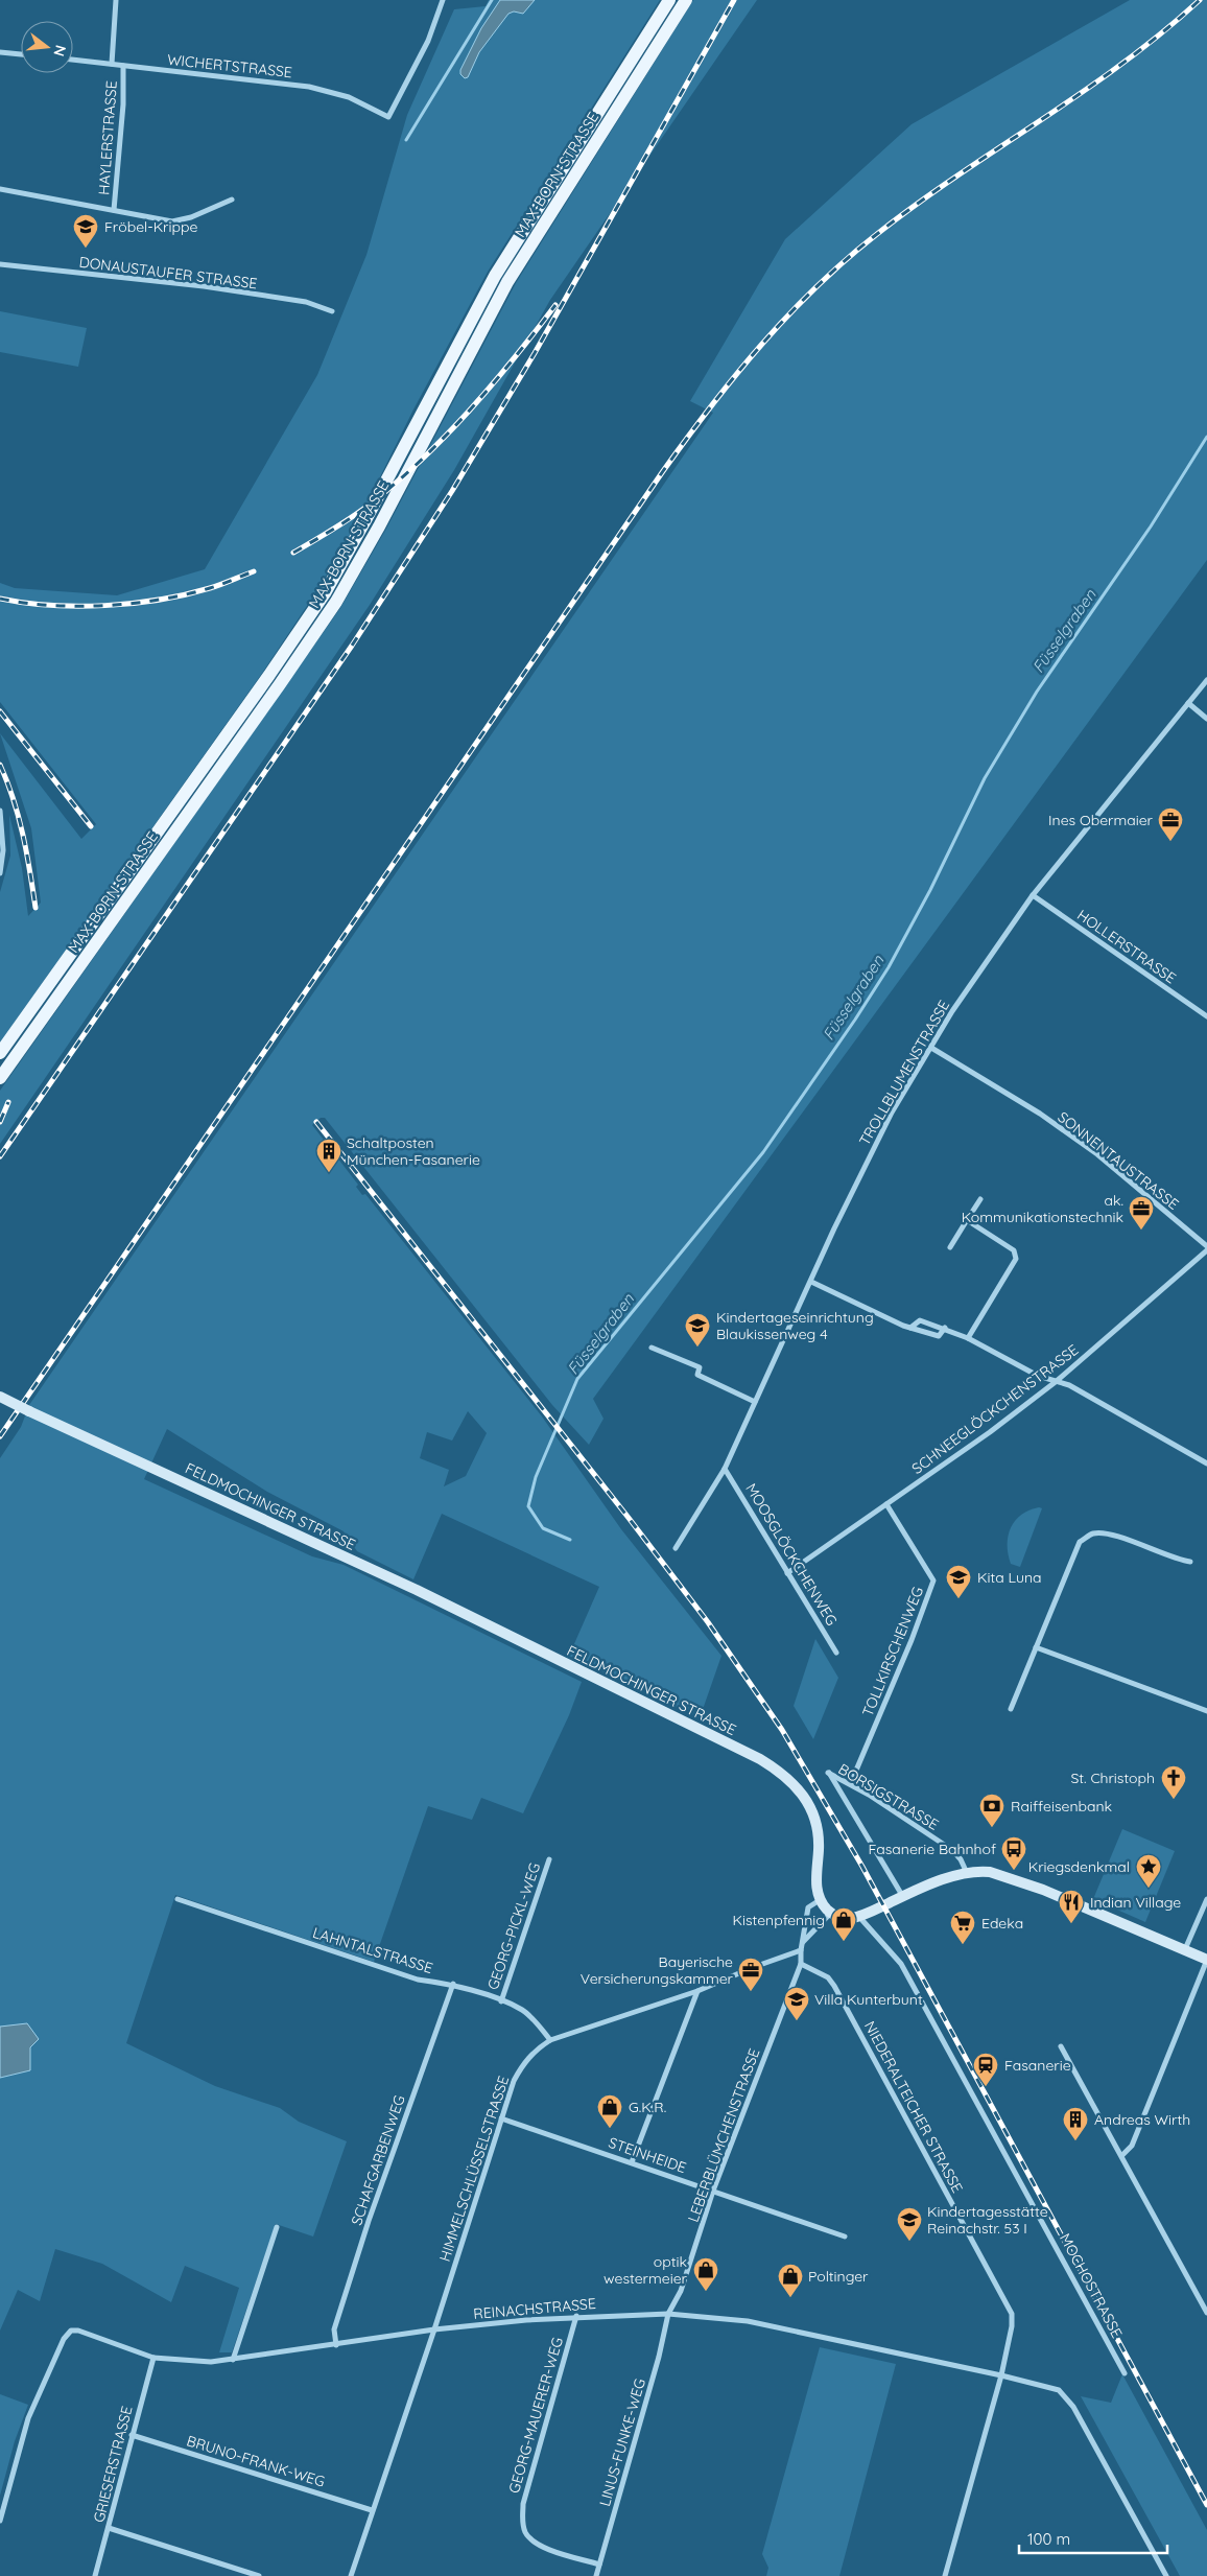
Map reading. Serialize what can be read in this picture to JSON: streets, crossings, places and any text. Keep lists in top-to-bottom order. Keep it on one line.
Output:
{"streets":{"main road":["MAX-BORN-STRASSE","FELDMOCHINGER STRASSE"],"street":["WICHERTSTRASSE","HAYLERSTRASSE","DONAUSTAUFER STRASSE","HOLLERSTRASSE","TROLLBLUMENSTRASSE","SONNENTAUSTRASSE","SCHNEEGLÖCKCHENSTRASSE","MOOSGLÖCKCHENWEG","TOLLKIRSCHENWEG","BORSIGSTRASSE","GEORG-PICKL-WEG","LAHNTALSTRASSE","NIEDERALTEICHER STRASSE","LEBERBLÜMCHENSTRASSE","STEINHEIDE","SCHAFGARBENWEG","HIMMELSCHLÜSSELSTRASSE","MOCHOSTRASSE","REINACHSTRASSE","GEORG-MAUERER-WEG","LINUS-FUNKE-WEG","BRUNO-FRANK-WEG","GRIESERSTRASSE"]},"crossings":[["WICHERTSTRASSE","HAYLERSTRASSE"],["HOLLERSTRASSE","TROLLBLUMENSTRASSE"],["TROLLBLUMENSTRASSE","SONNENTAUSTRASSE"],["TROLLBLUMENSTRASSE","MOOSGLÖCKCHENWEG"],["SCHNEEGLÖCKCHENSTRASSE","MOOSGLÖCKCHENWEG"],["SCHNEEGLÖCKCHENSTRASSE","TOLLKIRSCHENWEG"],["TOLLKIRSCHENWEG","BORSIGSTRASSE"],["GEORG-PICKL-WEG","LAHNTALSTRASSE"],["LAHNTALSTRASSE","SCHAFGARBENWEG"],["LAHNTALSTRASSE","HIMMELSCHLÜSSELSTRASSE"],["NIEDERALTEICHER STRASSE","LEBERBLÜMCHENSTRASSE"],["NIEDERALTEICHER STRASSE","REINACHSTRASSE"],["LEBERBLÜMCHENSTRASSE","STEINHEIDE"],["LEBERBLÜMCHENSTRASSE","REINACHSTRASSE"],["LEBERBLÜMCHENSTRASSE","LINUS-FUNKE-WEG"],["STEINHEIDE","HIMMELSCHLÜSSELSTRASSE"],["SCHAFGARBENWEG","REINACHSTRASSE"],["HIMMELSCHLÜSSELSTRASSE","REINACHSTRASSE"],["HIMMELSCHLÜSSELSTRASSE","BRUNO-FRANK-WEG"],["REINACHSTRASSE","GEORG-MAUERER-WEG"],["REINACHSTRASSE","LINUS-FUNKE-WEG"],["REINACHSTRASSE","GRIESERSTRASSE"],["GEORG-MAUERER-WEG","LINUS-FUNKE-WEG"],["BRUNO-FRANK-WEG","GRIESERSTRASSE"]],"water":["Füsselgraben"],"places":{"school or university":["Fröbel-Krippe","Kindertageseinrichtung Blaukissenweg 4","Kita Luna","Villa Kunterbunt","Kindertagesstätte Reinachstr. 53 I"],"office":["Ines Obermaier","ak. Kommunikationstechnik","Bayerische Versicherungskammer"],"building":["Schaltposten München-Fasanerie","Andreas Wirth"],"church":["St. Christoph"],"bank":["Raiffeisenbank"],"bus stop":["Fasanerie Bahnhof"],"place":["Kriegsdenkmal"],"restaurant":["Indian Village"],"shop":["Kistenpfennig","G.K.R.","optik westermeier","Poltinger"],"supermarket":["Edeka"],"station":["Fasanerie"]},"scale_bar":"100 m","north":"right"}
